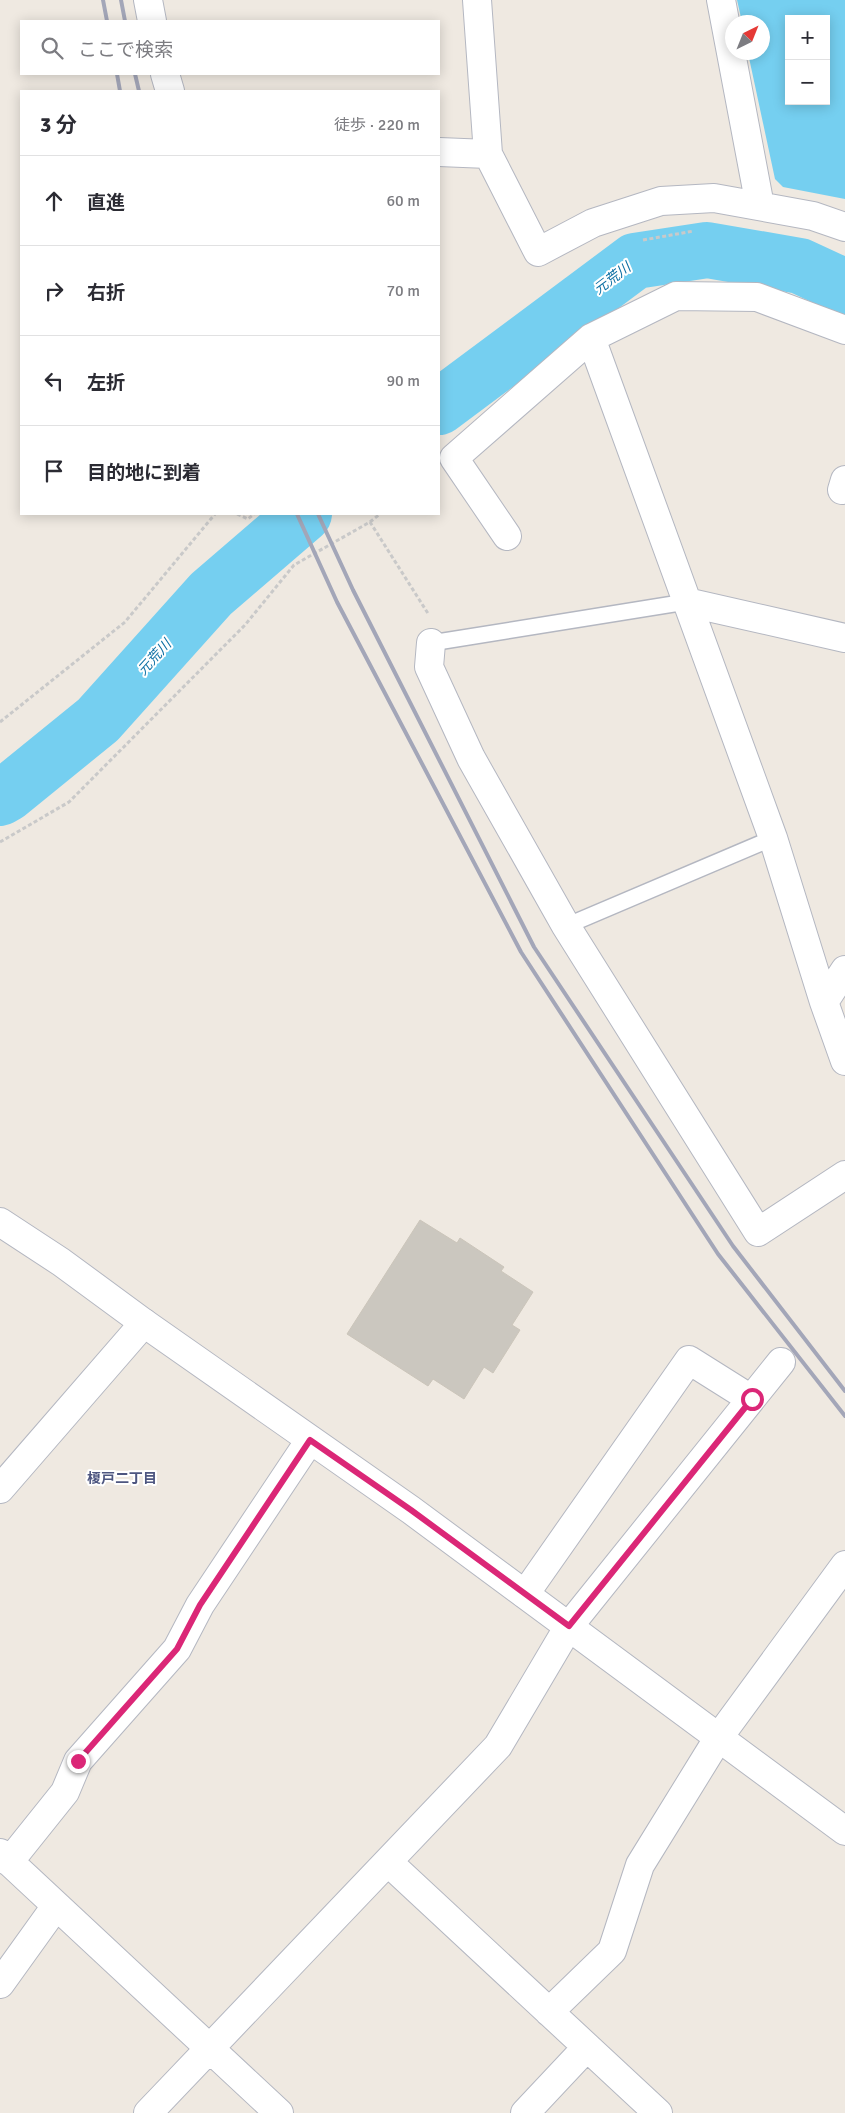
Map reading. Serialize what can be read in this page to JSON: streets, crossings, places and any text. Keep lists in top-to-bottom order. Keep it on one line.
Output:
{"districts":["榎戸二丁目"],"water":["元荒川"],"north":"top right","page":{"map_buttons":["+","−"],"search":"ここで検索","heading":["3 分","徒歩 · 220 m"],"list":[["直進","60 m"],["右折","70 m"],["左折","90 m"],"目的地に到着"]}}
